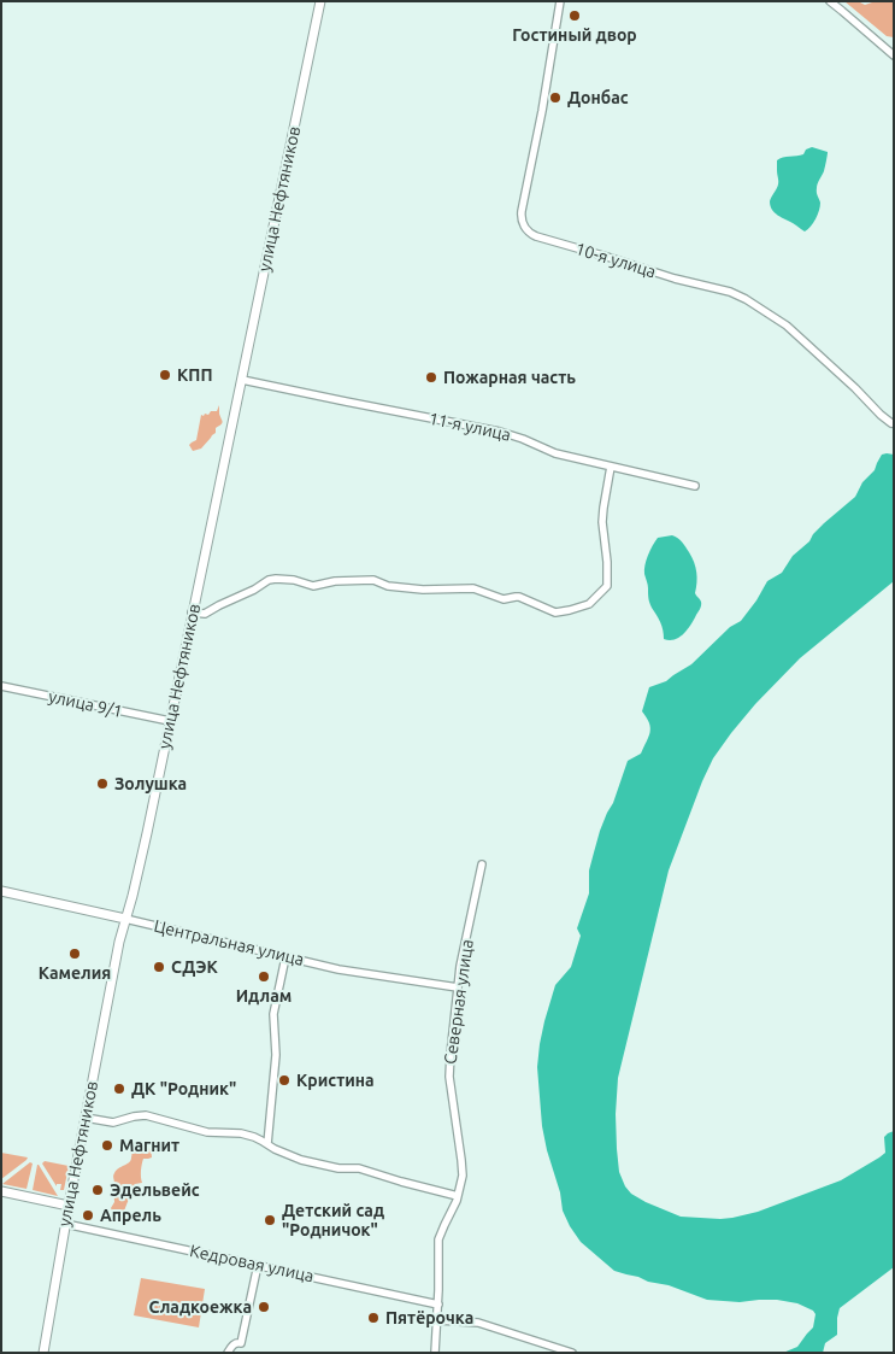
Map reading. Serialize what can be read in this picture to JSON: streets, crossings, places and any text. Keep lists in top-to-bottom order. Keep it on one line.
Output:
{"streets":{"street":["улица Нефтяников","10-я улица","11-я улица","улица 9/1","Центральная улица","Северная улица","Кедровая улица"]},"crossings":[["улица Нефтяников","11-я улица"],["улица Нефтяников","улица 9/1"],["улица Нефтяников","Центральная улица"],["улица Нефтяников","Кедровая улица"],["Центральная улица","Северная улица"],["Северная улица","Кедровая улица"]],"places":["Гостиный двор","Донбас","КПП","Пожарная часть","Золушка","Камелия","СДЭК","Идлам","Кристина","ДК \"Родник\"","Магнит","Эдельвейс","Апрель","Детский сад \"Родничок\"","Сладкоежка","Пятёрочка"]}
